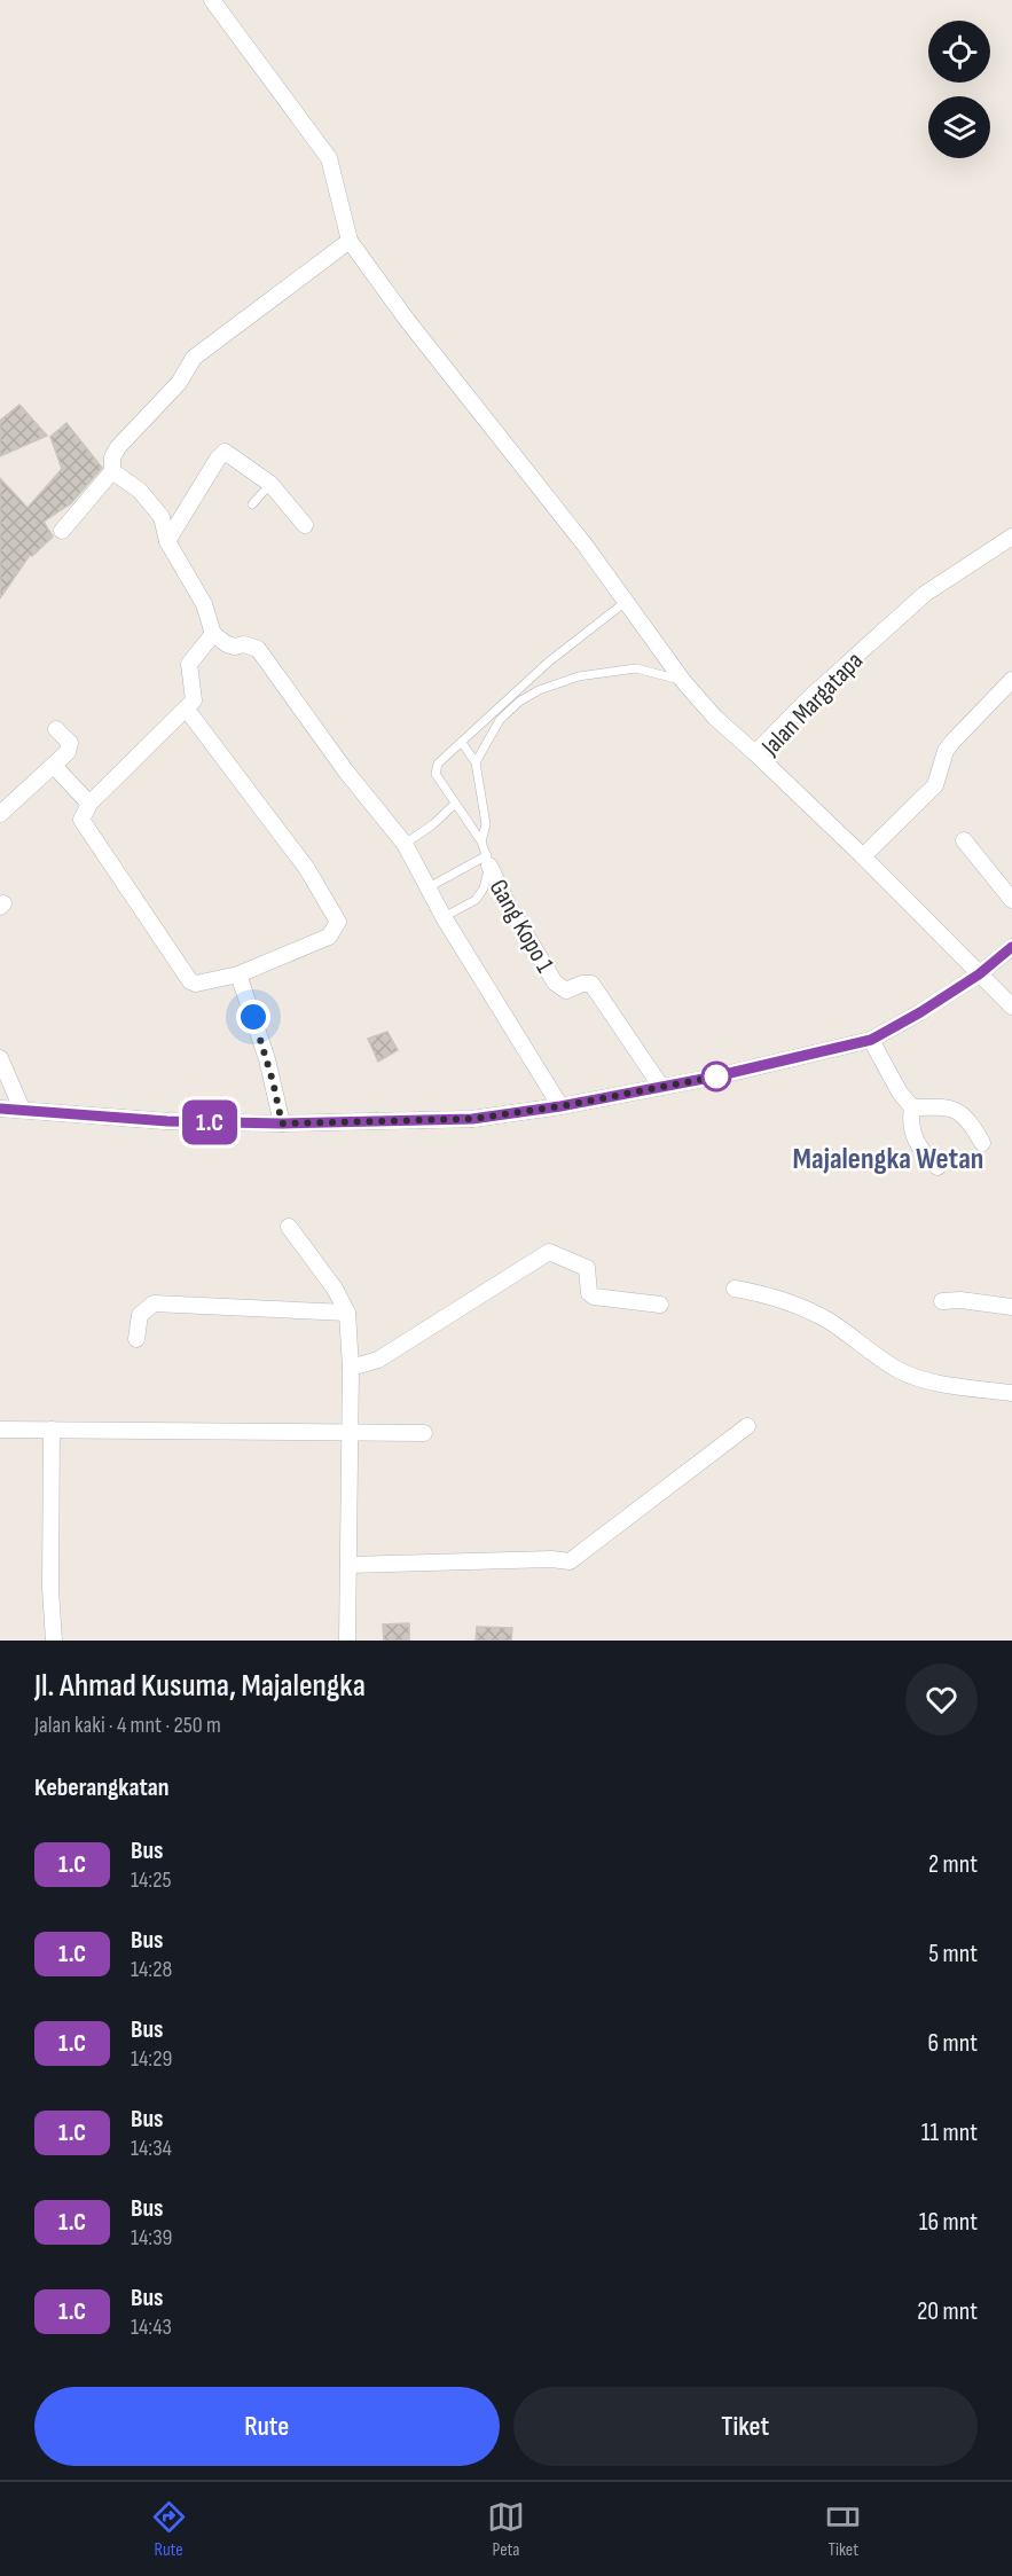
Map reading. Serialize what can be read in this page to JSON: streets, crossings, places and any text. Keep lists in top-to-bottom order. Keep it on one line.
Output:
{"streets":{"street":["Jalan Margatapa","Gang Kopo 1"]},"districts":["Majalengka Wetan"],"lines":["bus line 1.C"],"page":{"on_map":"1.C","heading":[["Jl. Ahmad Kusuma, Majalengka","Jalan kaki · 4 mnt · 250 m"],"Keberangkatan"],"list":[{"mark":"1.C","name":"Bus","note":"14:25","value":"2 mnt"},{"mark":"1.C","name":"Bus","note":"14:28","value":"5 mnt"},{"mark":"1.C","name":"Bus","note":"14:29","value":"6 mnt"},{"mark":"1.C","name":"Bus","note":"14:34","value":"11 mnt"},{"mark":"1.C","name":"Bus","note":"14:39","value":"16 mnt"},{"mark":"1.C","name":"Bus","note":"14:43","value":"20 mnt"}],"buttons":["Rute","Tiket"],"tabs":["Rute","Peta","Tiket"]}}
